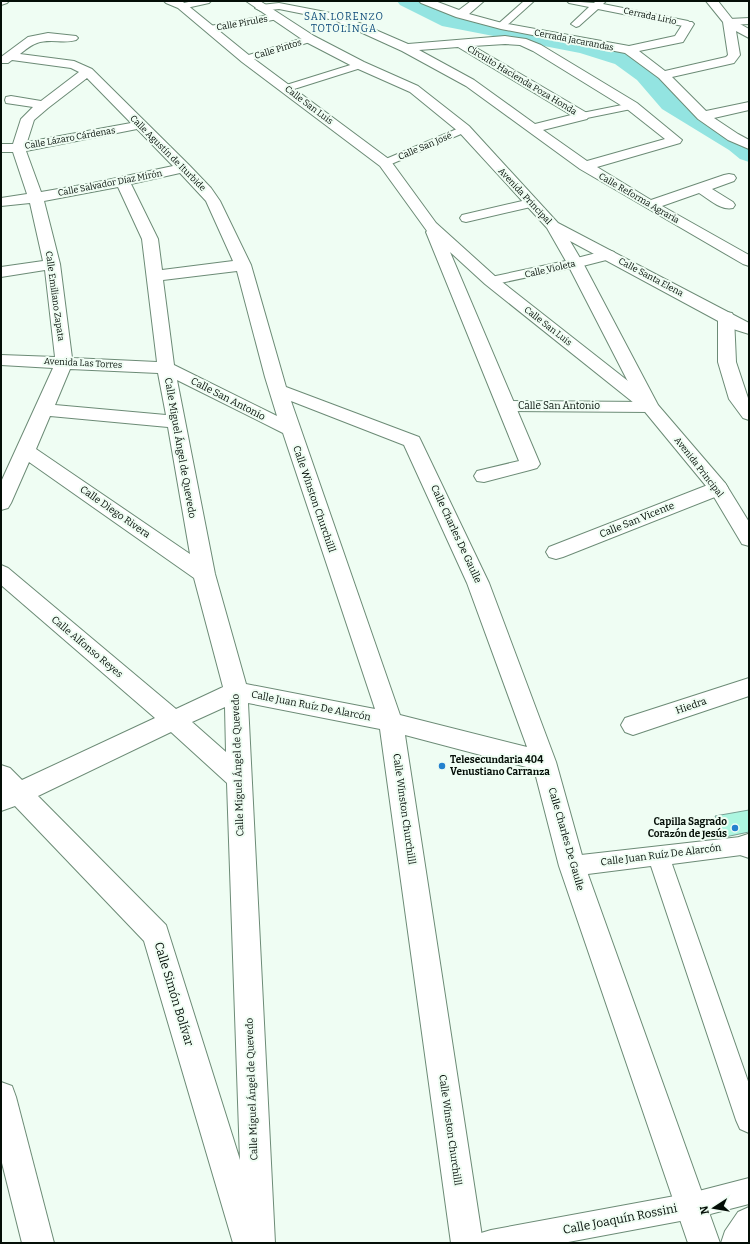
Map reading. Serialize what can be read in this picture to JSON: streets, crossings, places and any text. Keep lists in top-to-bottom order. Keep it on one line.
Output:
{"streets":{"street":["Cerrada Lirio","Calle Pirules","Cerrada Jacarandas","Calle Pintos","Circuito Hacienda Poza Honda","Calle San Luis","Calle Lázaro Cárdenas","Calle San José","Calle Agustín de Iturbide","Calle Salvador Díaz Mirón","Avenida Principal","Calle Reforma Agraria","Calle Violeta","Calle Santa Elena","Calle Emiliano Zapata","Avenida Las Torres","Calle San Antonio","Calle Miguel Ángel de Quevedo","Calle Winston Churchilll","Calle Diego Rivera","Calle San Vicente","Calle Charles De Gaulle","Calle Alfonso Reyes","Calle Juan Ruíz De Alarcón","Hiedra","Calle Simón Bolívar","Calle Joaquín Rossini"]},"crossings":[["Cerrada Lirio","Cerrada Jacarandas"],["Calle Pirules","Calle San Luis"],["Calle Pirules","Avenida Principal"],["Calle Pirules","Calle Reforma Agraria"],["Calle Pintos","Calle San Luis"],["Calle Pintos","Avenida Principal"],["Calle San Luis","Calle San José"],["Calle San Luis","Avenida Principal"],["Calle San Luis","Calle Violeta"],["Calle San Luis","Calle San Antonio"],["Calle Lázaro Cárdenas","Calle Agustín de Iturbide"],["Calle Lázaro Cárdenas","Calle Emiliano Zapata"],["Calle San José","Avenida Principal"],["Calle Agustín de Iturbide","Calle Salvador Díaz Mirón"],["Calle Agustín de Iturbide","Calle Winston Churchilll"],["Calle Agustín de Iturbide","Calle Charles De Gaulle"],["Calle Salvador Díaz Mirón","Calle Emiliano Zapata"],["Calle Salvador Díaz Mirón","Calle Miguel Ángel de Quevedo"],["Avenida Principal","Calle Reforma Agraria"],["Avenida Principal","Calle Violeta"],["Avenida Principal","Calle Santa Elena"],["Avenida Principal","Calle San Antonio"],["Avenida Principal","Calle San Vicente"],["Calle Violeta","Calle Santa Elena"],["Calle Emiliano Zapata","Avenida Las Torres"],["Avenida Las Torres","Calle San Antonio"],["Avenida Las Torres","Calle Miguel Ángel de Quevedo"],["Calle San Antonio","Calle Miguel Ángel de Quevedo"],["Calle San Antonio","Calle Winston Churchilll"],["Calle Miguel Ángel de Quevedo","Calle Diego Rivera"],["Calle Miguel Ángel de Quevedo","Calle Alfonso Reyes"],["Calle Miguel Ángel de Quevedo","Calle Juan Ruíz De Alarcón"],["Calle Winston Churchilll","Calle Charles De Gaulle"],["Calle Winston Churchilll","Calle Juan Ruíz De Alarcón"],["Calle Charles De Gaulle","Calle Juan Ruíz De Alarcón"],["Calle Charles De Gaulle","Calle Joaquín Rossini"]],"districts":["SAN LORENZO TOTOLINGA"],"places":["Telesecundaria 404 Venustiano Carranza","Capilla Sagrado Corazón de Jesús"],"north":"left"}
